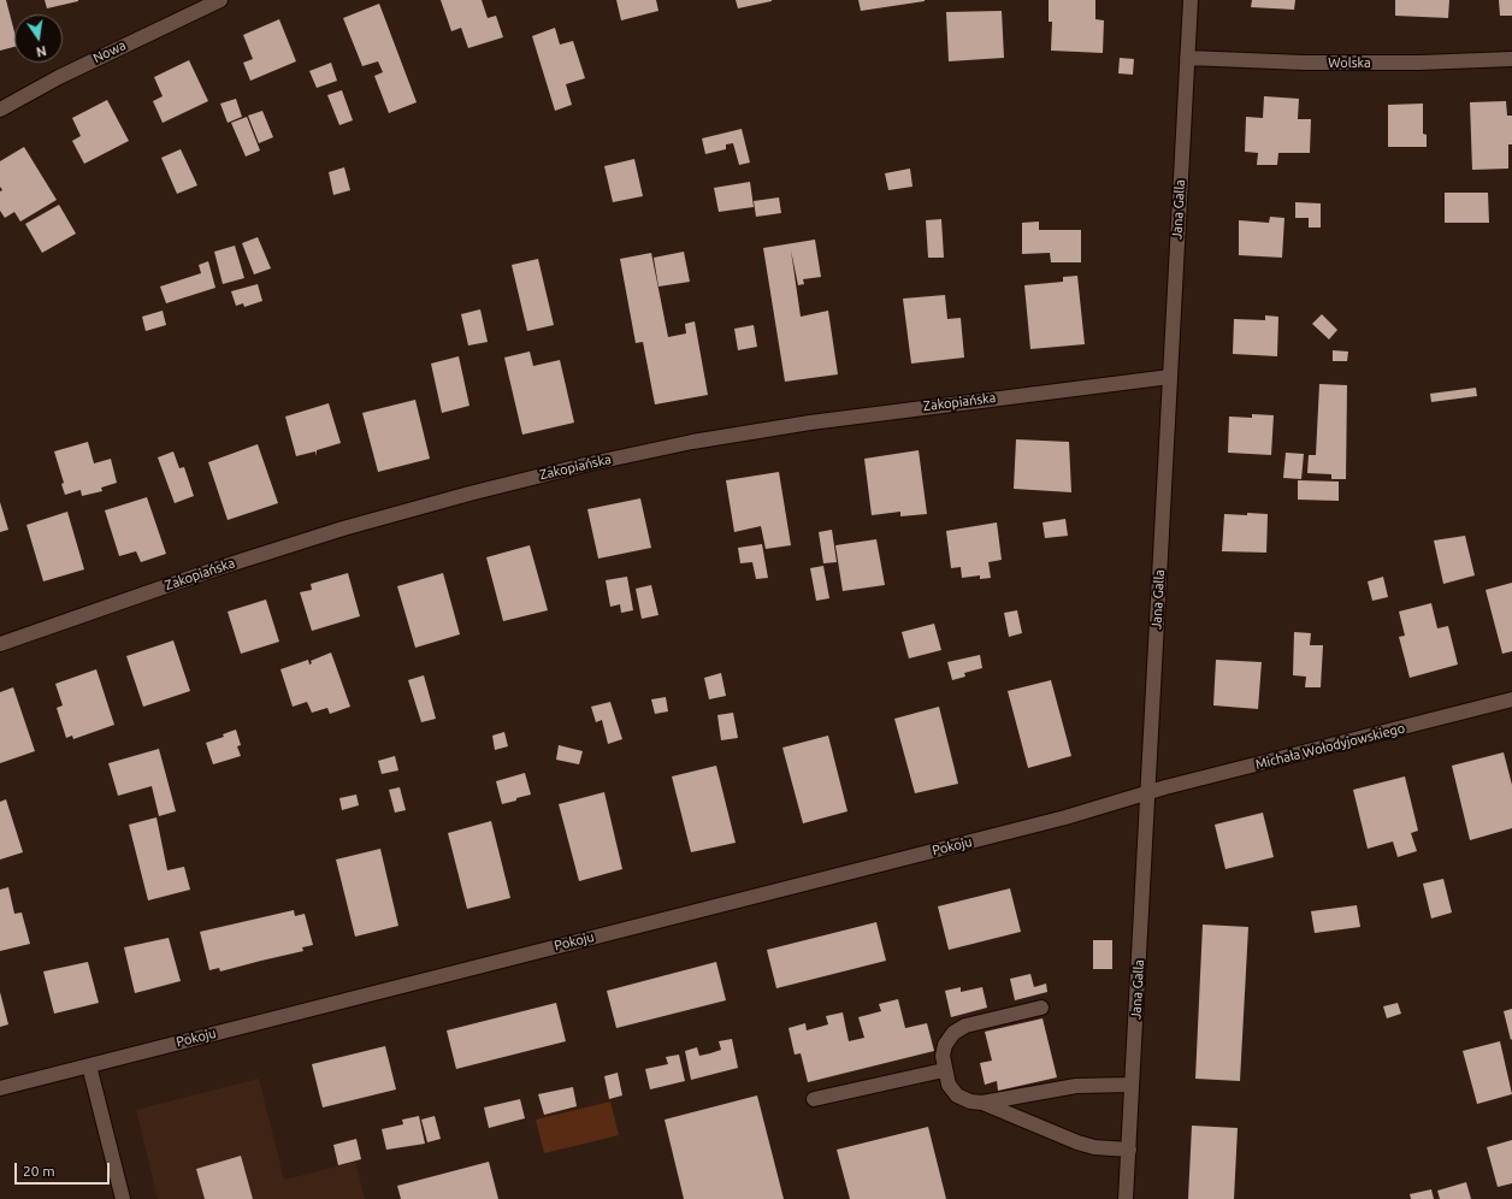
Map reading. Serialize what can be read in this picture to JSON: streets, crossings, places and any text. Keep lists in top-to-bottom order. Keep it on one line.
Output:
{"streets":{"street":["Nowa","Wolska","Jana Galla","Zakopiańska","Michała Wołodyjowskiego","Pokoju"]},"crossings":[["Wolska","Jana Galla"],["Jana Galla","Zakopiańska"],["Jana Galla","Michała Wołodyjowskiego"],["Jana Galla","Pokoju"],["Michała Wołodyjowskiego","Pokoju"]],"scale_bar":"20 m","north":"bottom"}
